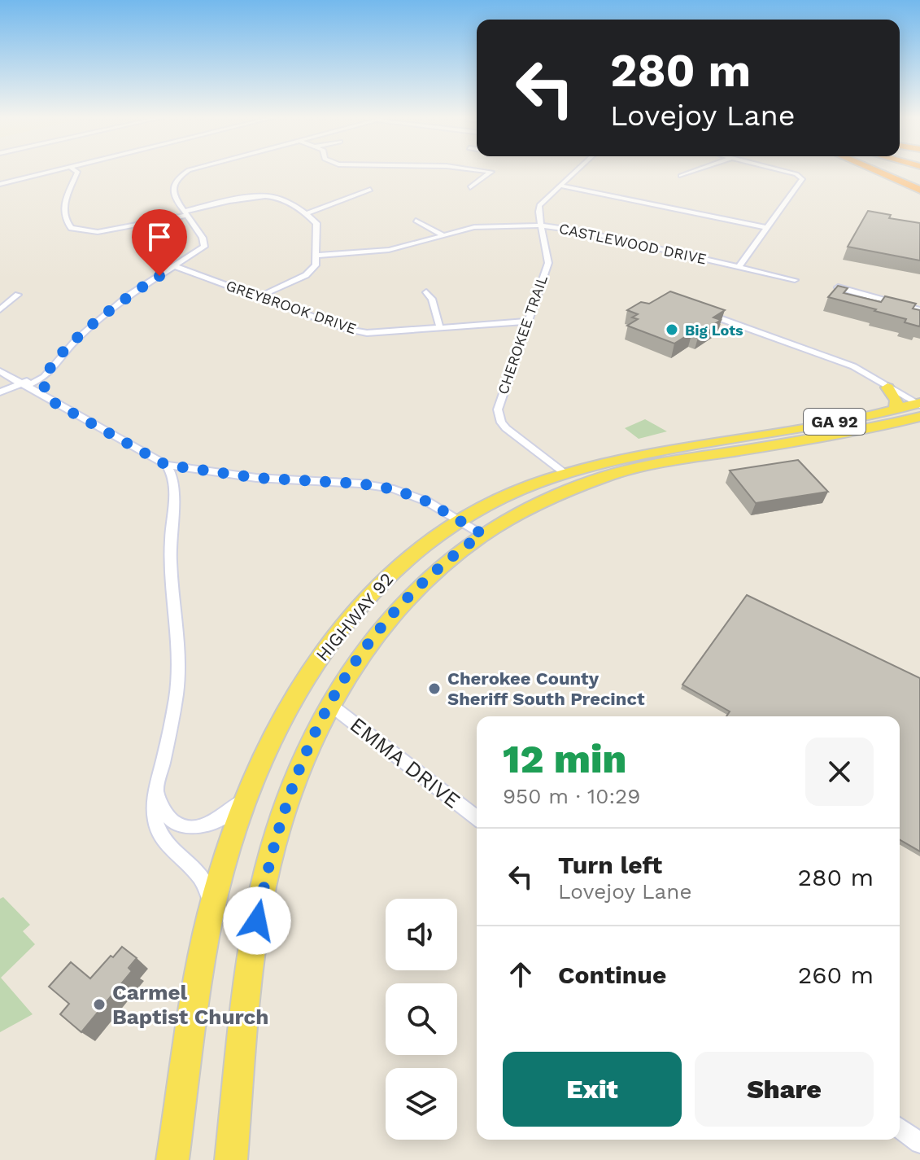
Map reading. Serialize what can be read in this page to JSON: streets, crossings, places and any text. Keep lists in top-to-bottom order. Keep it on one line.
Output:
{"streets":{"main road":["GA 92","HIGHWAY 92"],"street":["CASTLEWOOD DRIVE","GREYBROOK DRIVE","CHEROKEE TRAIL","EMMA DRIVE"]},"crossings":[["CASTLEWOOD DRIVE","CHEROKEE TRAIL"],["GREYBROOK DRIVE","CHEROKEE TRAIL"],["CHEROKEE TRAIL","HIGHWAY 92"],["HIGHWAY 92","EMMA DRIVE"]],"places":["Big Lots","Cherokee County Sheriff South Precinct","Carmel Baptist Church"],"page":{"turn":["280 m","Lovejoy Lane"],"heading":["12 min","950 m · 10:29"],"list":[{"name":"Turn left","note":"Lovejoy Lane","value":"280 m"},{"name":"Continue","value":"260 m"}],"buttons":["Exit","Share"]}}
